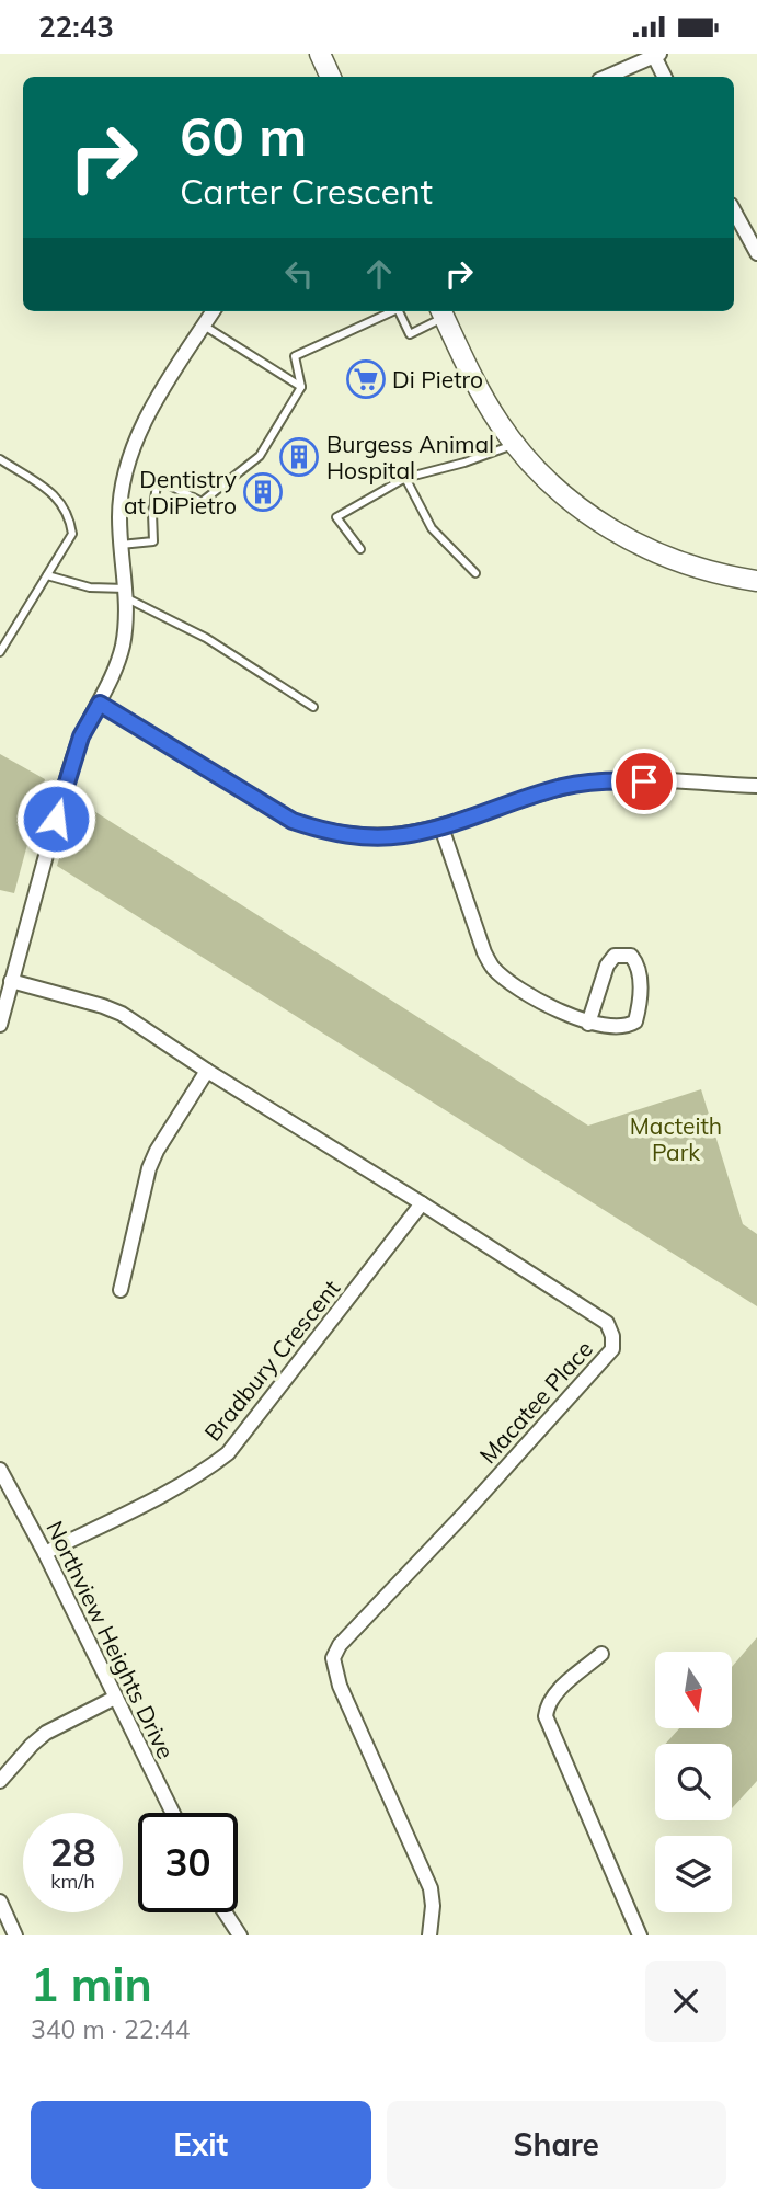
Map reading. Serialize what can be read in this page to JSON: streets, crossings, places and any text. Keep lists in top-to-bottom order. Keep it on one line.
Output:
{"streets":{"street":["Bradbury Crescent","Macatee Place","Northview Heights Drive"]},"crossings":[["Bradbury Crescent","Macatee Place"],["Bradbury Crescent","Northview Heights Drive"]],"parks":["Macteith Park"],"places":{"supermarket":["Di Pietro"],"building":["Burgess Animal Hospital","Dentistry at DiPietro"]},"north":"bottom","page":{"status":"22:43","turn":["60 m","Carter Crescent"],"speed":"28 km/h","limit":"30","heading":["1 min","340 m · 22:44"],"buttons":["Exit","Share"]}}
